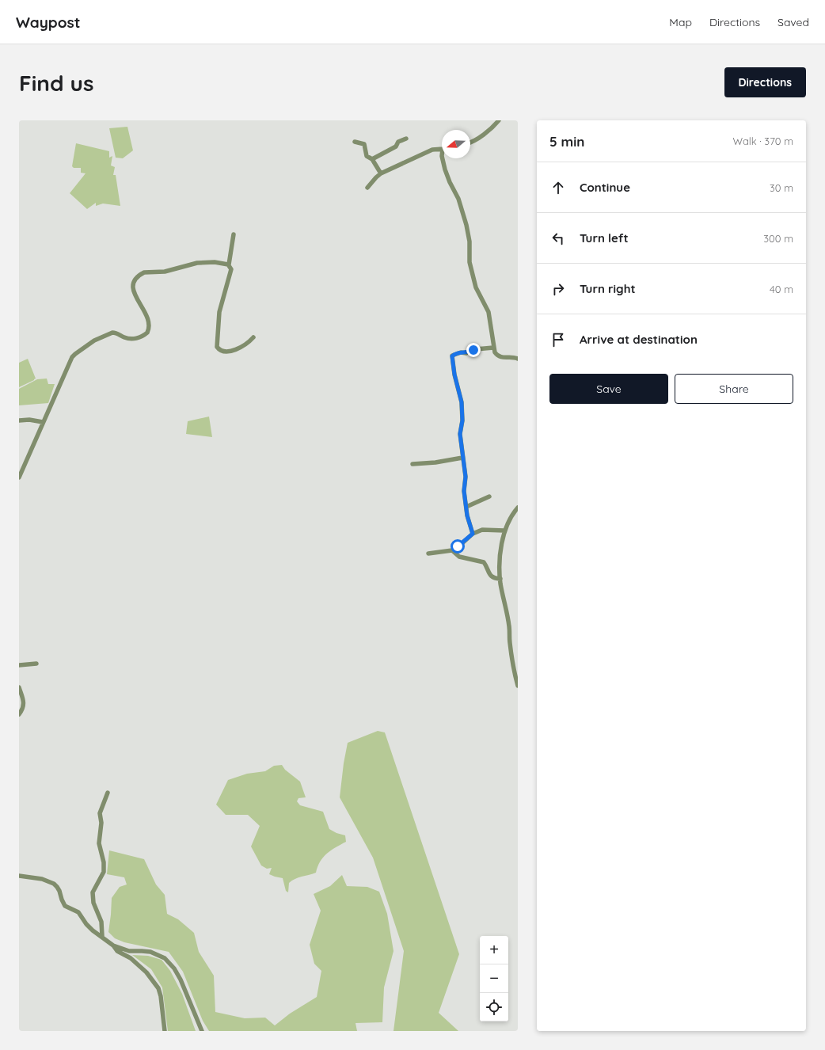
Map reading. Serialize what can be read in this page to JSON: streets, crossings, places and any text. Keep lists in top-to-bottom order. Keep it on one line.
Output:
{"north":"left","page":{"header":"Waypost","nav":["Map","Directions","Saved"],"buttons":["Directions",["Save","Share"]],"title":"Find us","heading":["5 min","Walk · 370 m"],"list":[["Continue","30 m"],["Turn left","300 m"],["Turn right","40 m"],"Arrive at destination"],"map_buttons":["+","−"]}}
